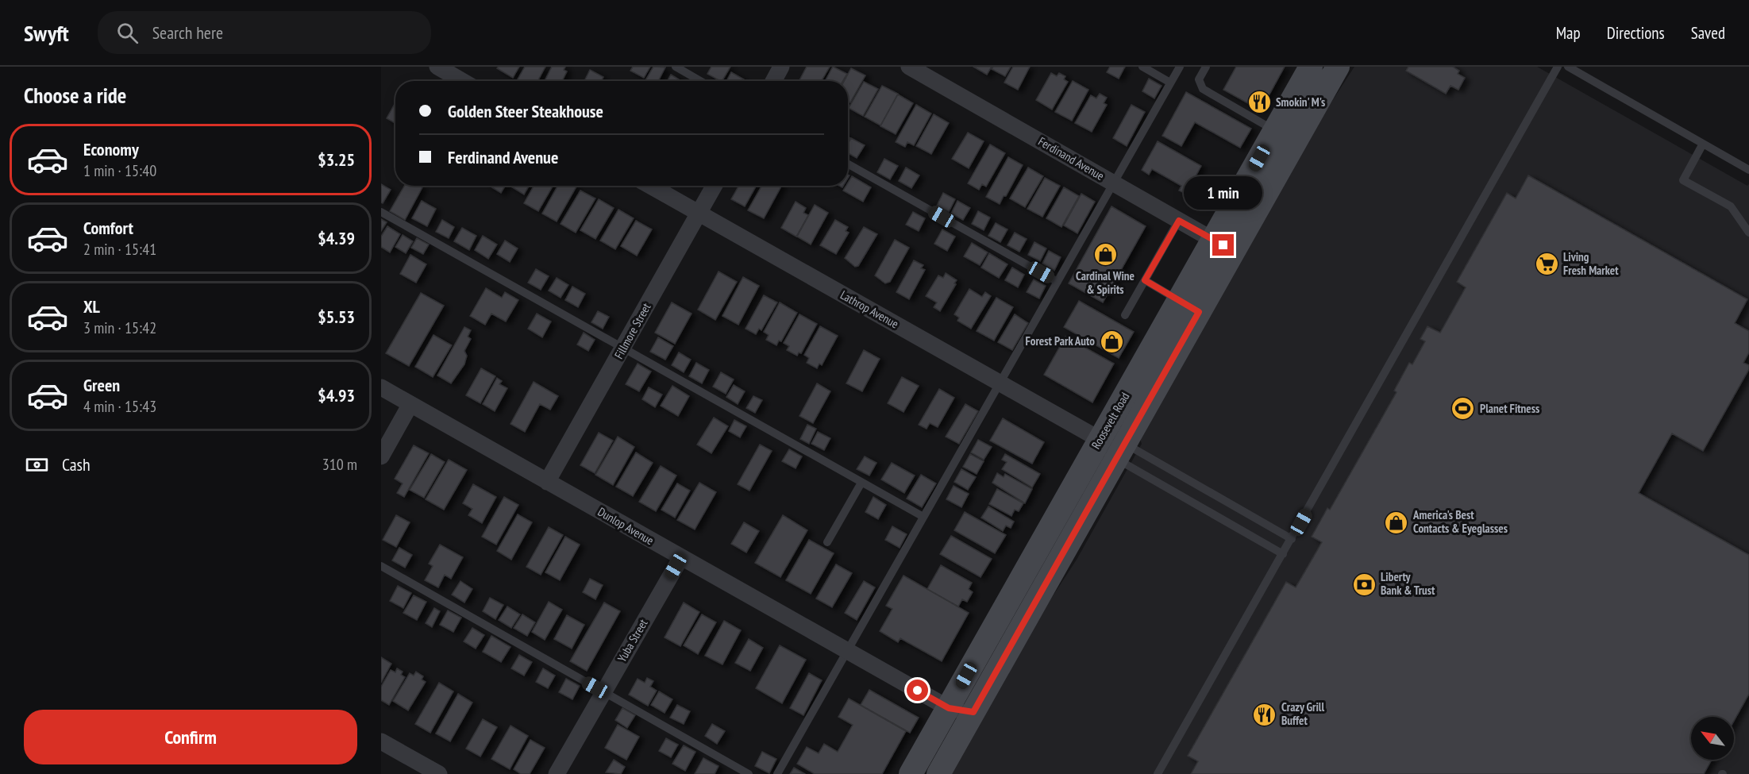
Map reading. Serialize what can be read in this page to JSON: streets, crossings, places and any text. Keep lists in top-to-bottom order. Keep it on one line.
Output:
{"streets":{"main road":["Roosevelt Road"],"street":["Ferdinand Avenue","Lathrop Avenue","Fillmore Street","Dunlop Avenue","Yuba Street"]},"crossings":[["Ferdinand Avenue","Roosevelt Road"],["Lathrop Avenue","Fillmore Street"],["Lathrop Avenue","Roosevelt Road"],["Fillmore Street","Dunlop Avenue"],["Roosevelt Road","Dunlop Avenue"],["Dunlop Avenue","Yuba Street"]],"places":{"restaurant":["Smokin' M's","Crazy Grill Buffet"],"shop":["Cardinal Wine & Spirits","Forest Park Auto","America's Best Contacts & Eyeglasses"],"supermarket":["Living Fresh Market"],"sports":["Planet Fitness"],"bank":["Liberty Bank & Trust"]},"north":"top left","page":{"header":"Swyft","search":"Search here","nav":["Map","Directions","Saved"],"heading":"Choose a ride","banner":["Golden Steer Steakhouse","Ferdinand Avenue"],"list":[{"name":"Economy","note":"1 min · 15:40","value":"$3.25"},{"name":"Comfort","note":"2 min · 15:41","value":"$4.39"},{"name":"XL","note":"3 min · 15:42","value":"$5.53"},{"name":"Green","note":"4 min · 15:43","value":"$4.93"}],"bubble":"1 min","pay":["Cash","310 m"],"buttons":"Confirm"}}
